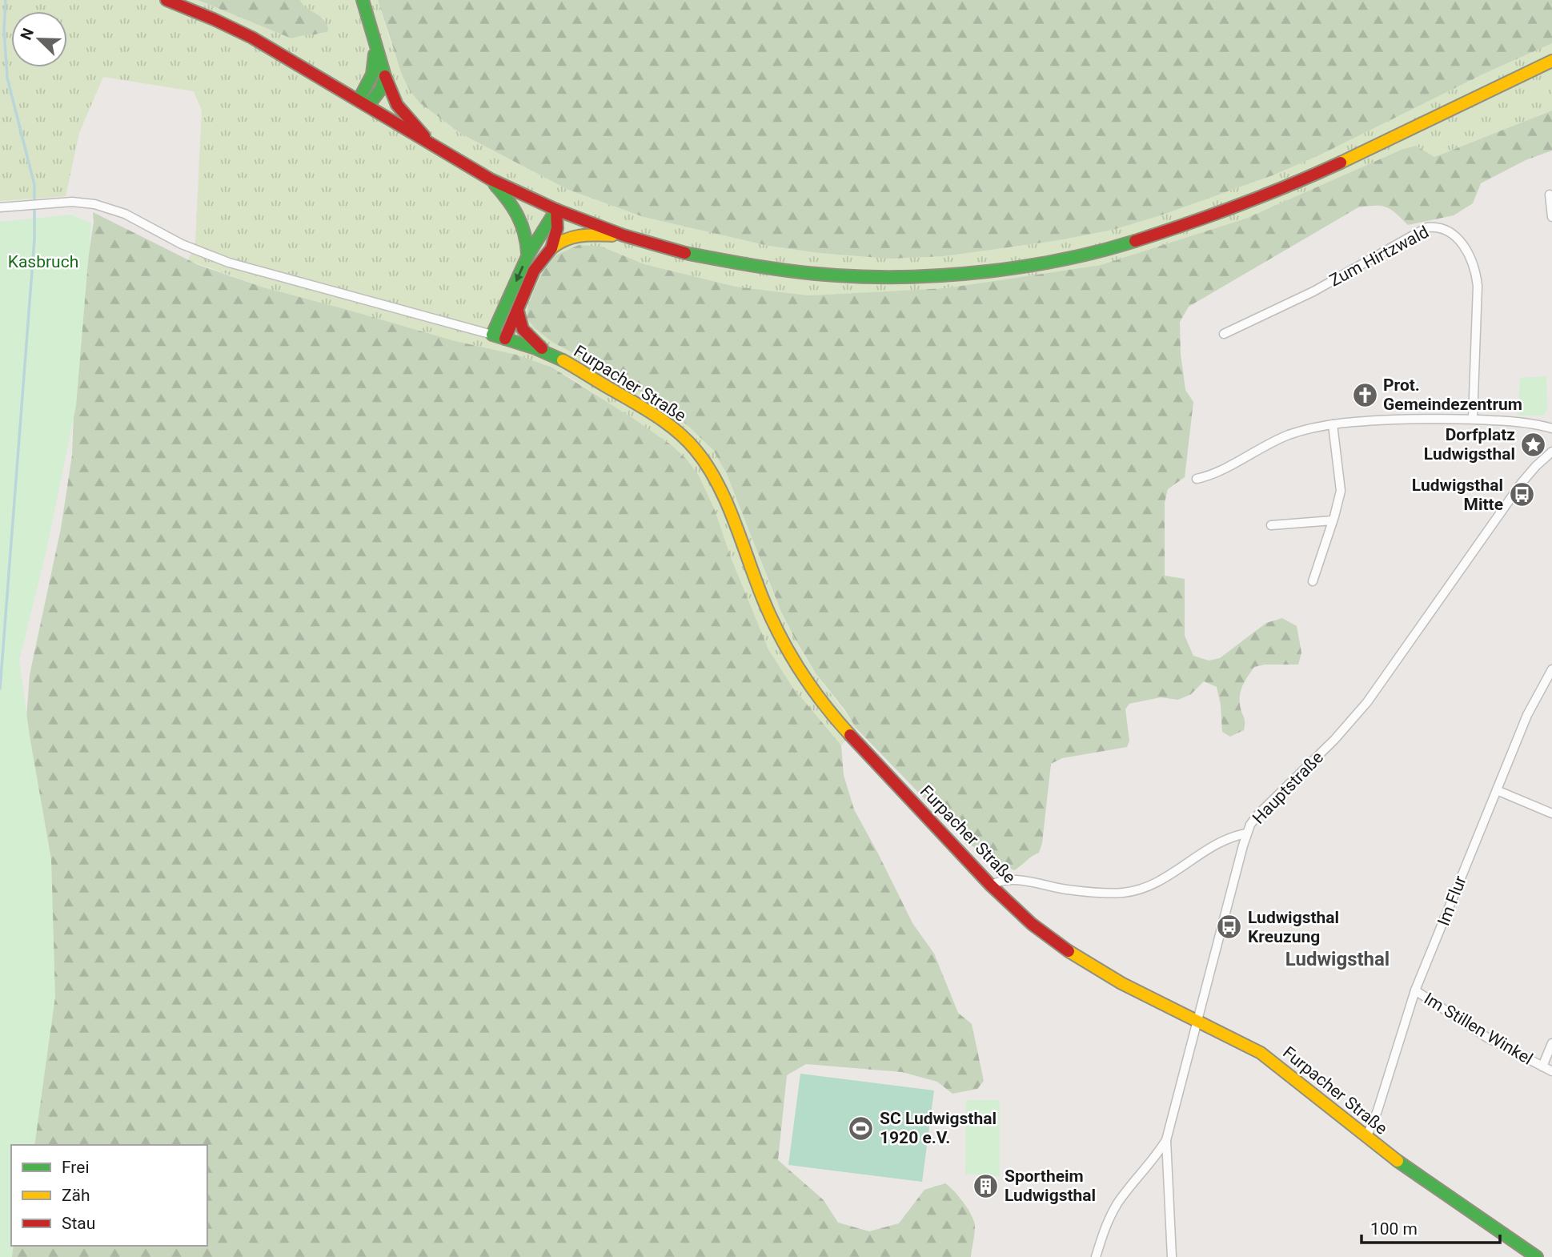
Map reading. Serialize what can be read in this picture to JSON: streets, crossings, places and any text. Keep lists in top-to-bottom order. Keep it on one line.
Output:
{"streets":{"main road":["Furpacher Straße"],"street":["Zum Hirtzwald","Hauptstraße","Im Flur","Im Stillen Winkel"]},"crossings":[["Furpacher Straße","Hauptstraße"],["Furpacher Straße","Im Flur"],["Im Flur","Im Stillen Winkel"]],"districts":["Ludwigsthal"],"parks":["Kasbruch"],"places":{"church":["Prot. Gemeindezentrum"],"place":["Dorfplatz Ludwigsthal"],"bus stop":["Ludwigsthal Mitte","Ludwigsthal Kreuzung"],"sports":["SC Ludwigsthal 1920 e.V."],"building":["Sportheim Ludwigsthal"]},"legend":["Frei","Zäh","Stau"],"scale_bar":"100 m","north":"top left"}
